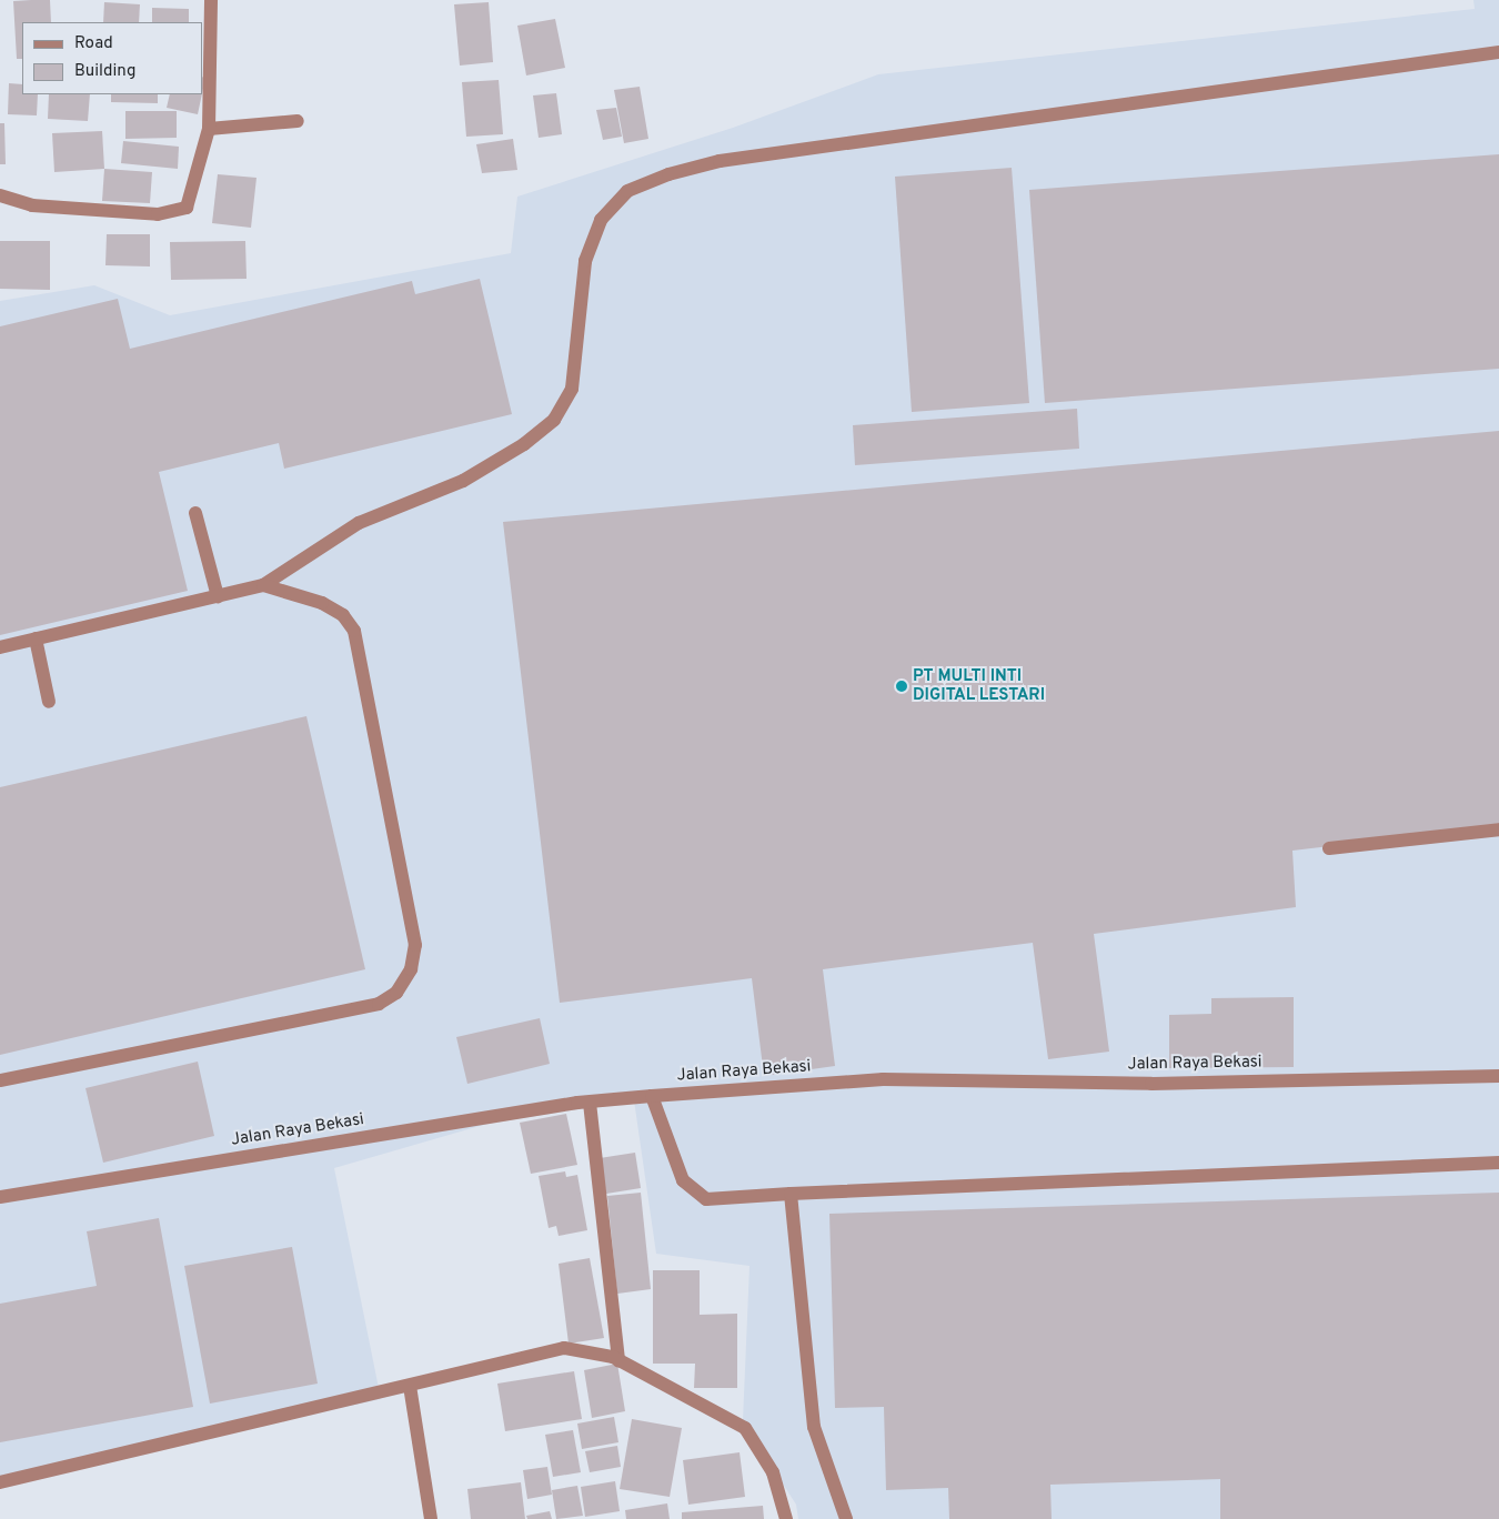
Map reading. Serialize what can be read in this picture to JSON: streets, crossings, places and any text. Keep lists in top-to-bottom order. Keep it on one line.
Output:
{"streets":{"street":["Jalan Raya Bekasi"]},"places":["PT MULTI INTI DIGITAL LESTARI"],"legend":["Road","Building"]}
